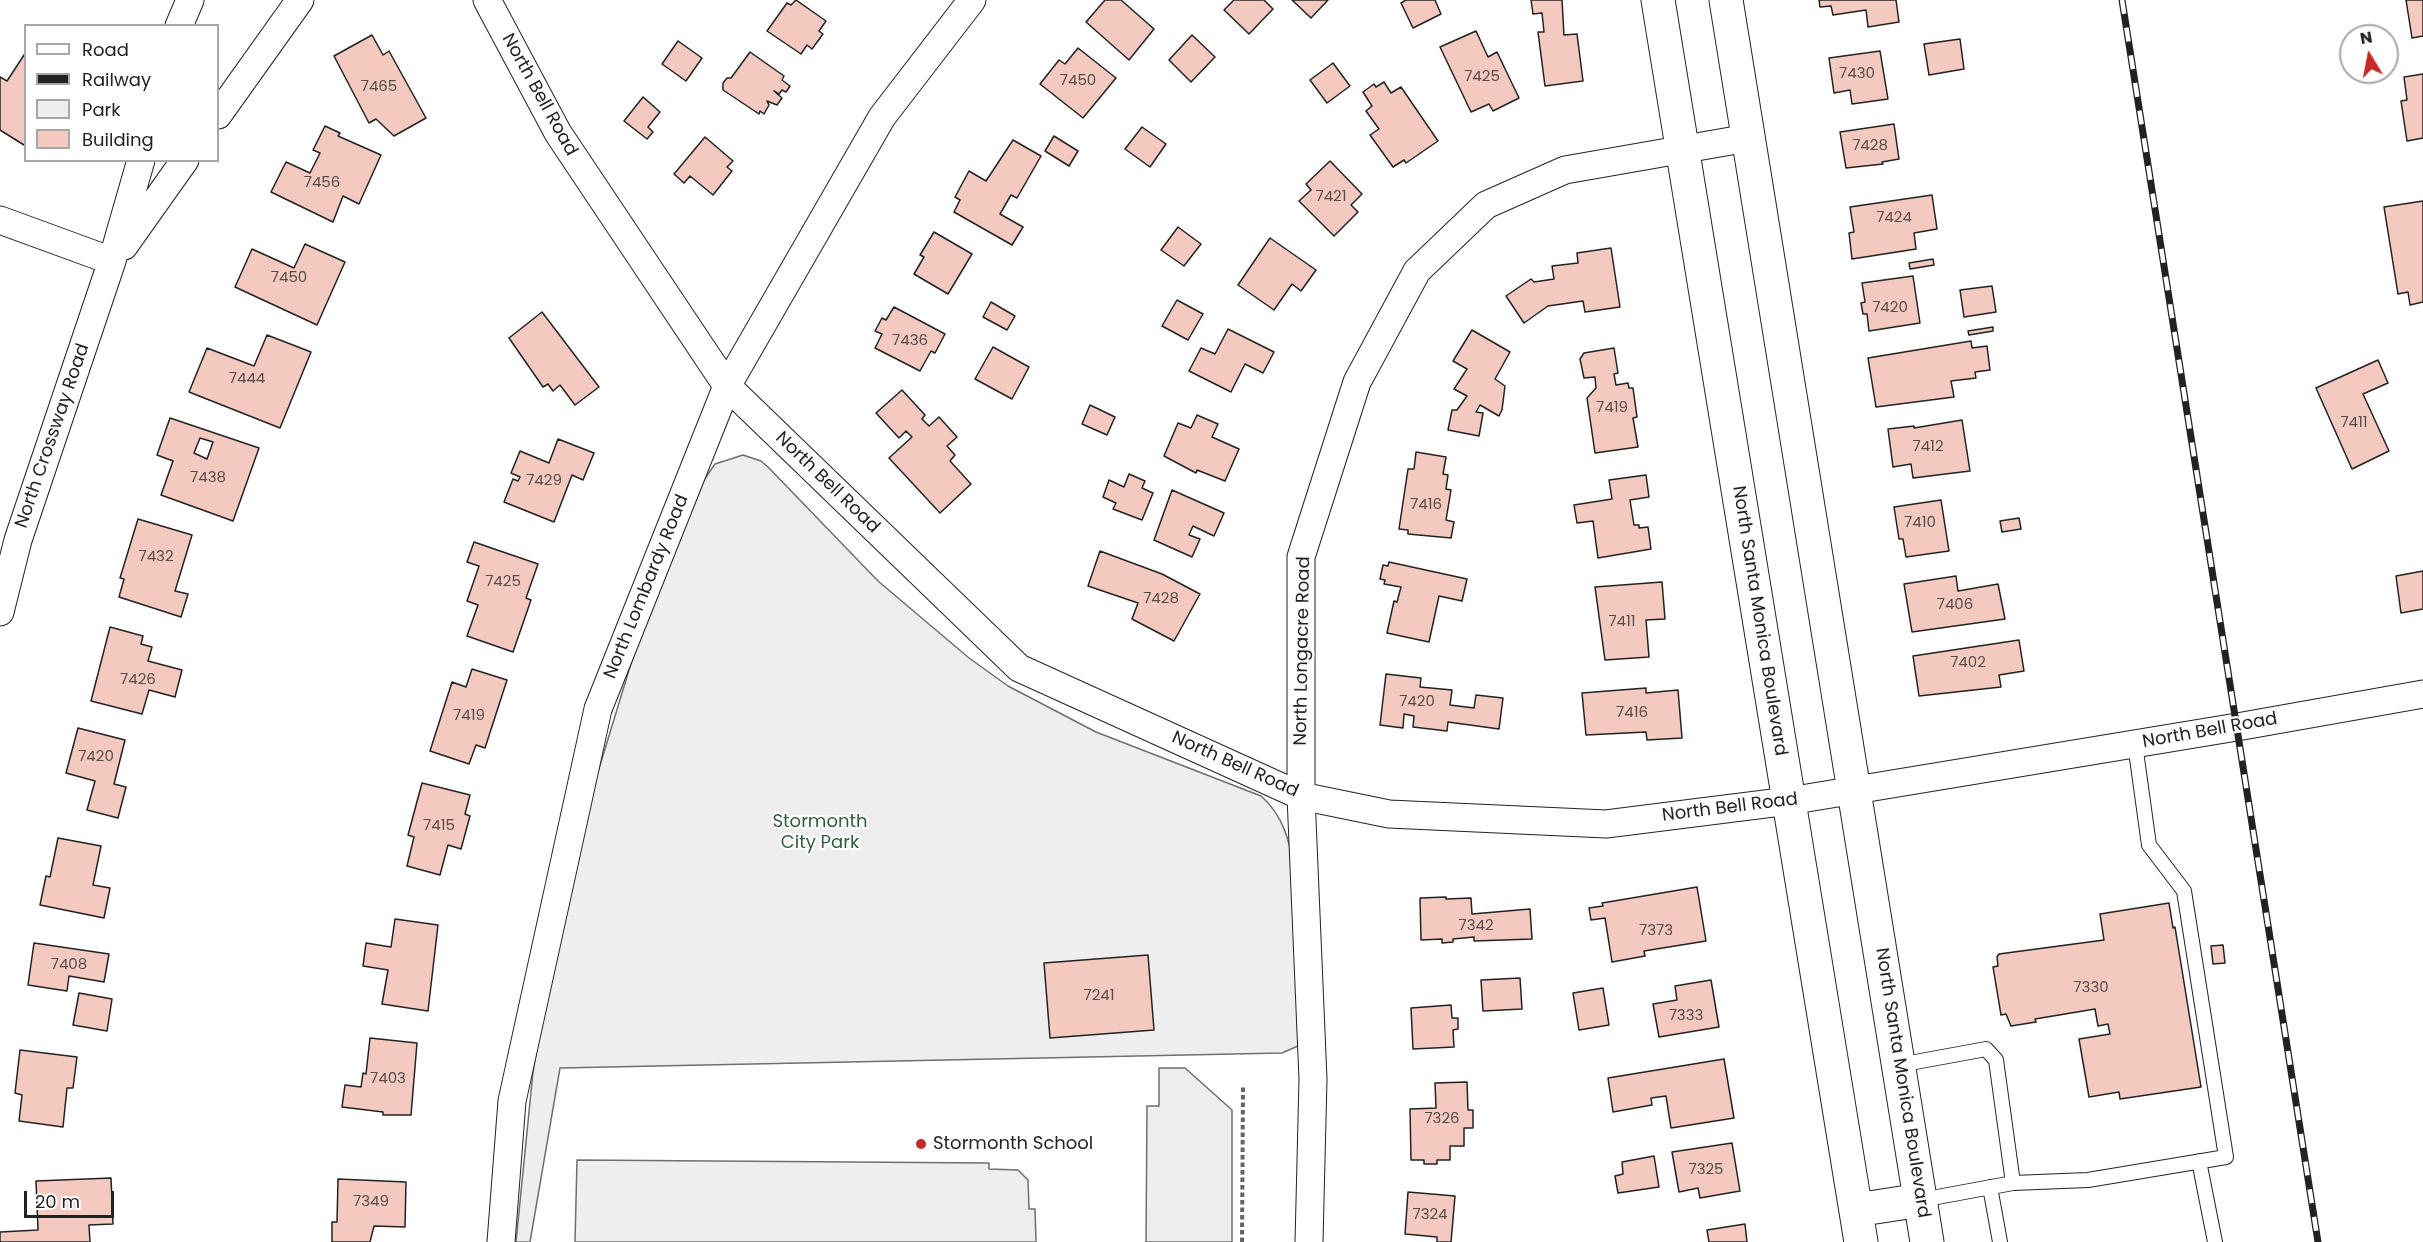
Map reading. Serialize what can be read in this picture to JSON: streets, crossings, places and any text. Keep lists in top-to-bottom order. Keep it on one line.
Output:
{"streets":{"street":["North Bell Road","North Crossway Road","North Lombardy Road","North Santa Monica Boulevard","North Longacre Road"]},"crossings":[["North Bell Road","North Lombardy Road"],["North Bell Road","North Santa Monica Boulevard"],["North Bell Road","North Longacre Road"],["North Santa Monica Boulevard","North Longacre Road"]],"parks":["Stormonth City Park"],"places":["Stormonth School"],"house_numbers":["7430","7425","7450","7465","7428","7456","7421","7424","7450","7420","7436","7444","7419","7411","7412","7438","7429","7416","7410","7432","7425","7428","7406","7411","7402","7426","7420","7416","7419","7420","7415","7342","7373","7408","7330","7241","7333","7403","7326","7325","7349","7324"],"legend":["Road","Railway","Park","Building"],"scale_bar":"20 m","north":"top"}
